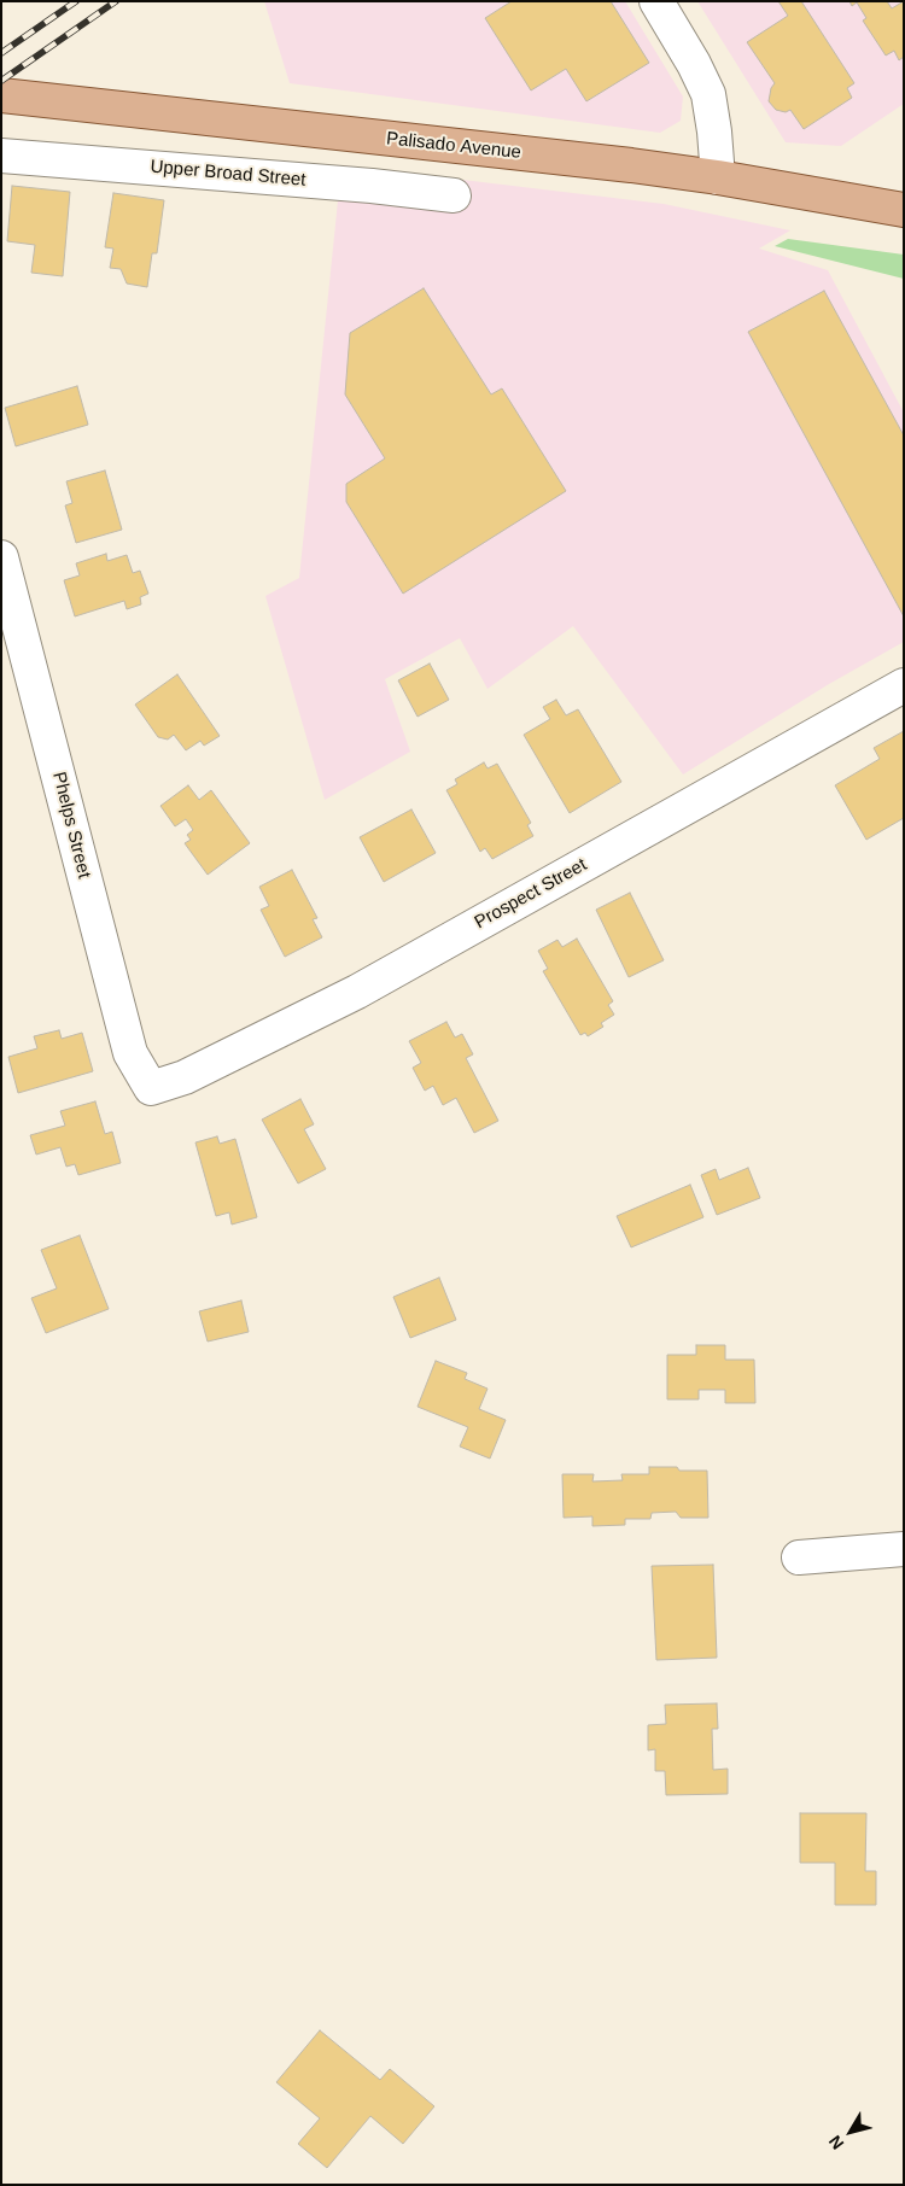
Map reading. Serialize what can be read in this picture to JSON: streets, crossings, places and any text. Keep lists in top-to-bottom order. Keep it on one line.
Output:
{"streets":{"main road":["Palisado Avenue"],"street":["Upper Broad Street","Phelps Street","Prospect Street"]},"crossings":[["Phelps Street","Prospect Street"]],"north":"bottom left"}
